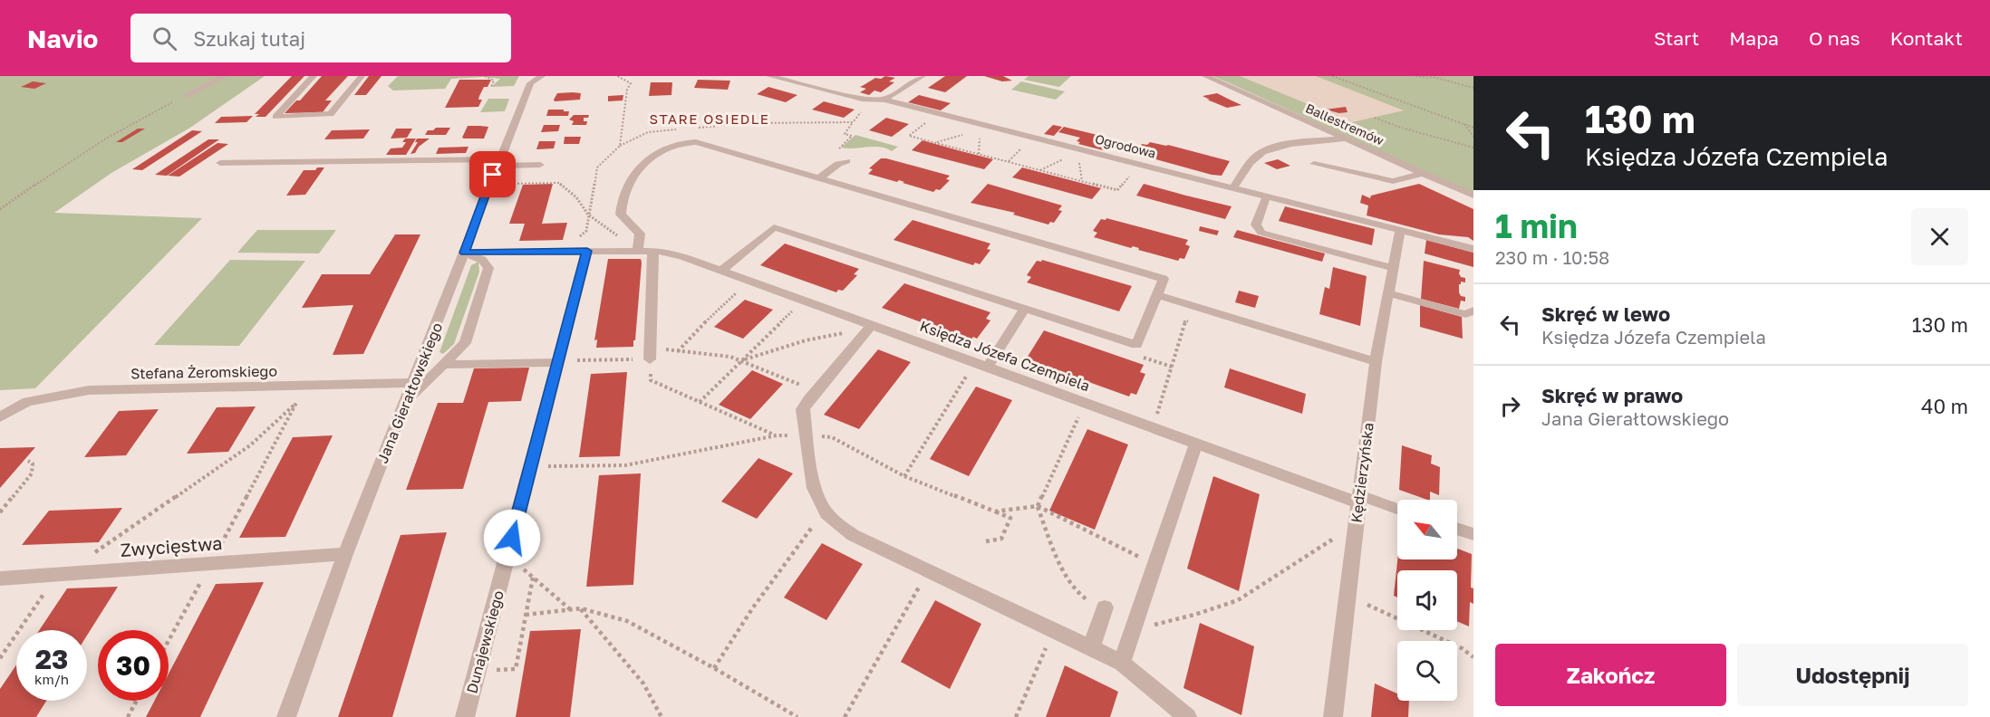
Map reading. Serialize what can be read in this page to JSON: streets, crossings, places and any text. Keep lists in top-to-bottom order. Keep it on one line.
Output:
{"streets":{"street":["Ballestremów","Ogrodowa","Księdza Józefa Czempiela","Stefana Żeromskiego","Jana Gierałtowskiego","Kędzierzyńska","Zwycięstwa","Dunajewskiego"]},"crossings":[["Ogrodowa","Kędzierzyńska"],["Księdza Józefa Czempiela","Jana Gierałtowskiego"],["Księdza Józefa Czempiela","Kędzierzyńska"],["Księdza Józefa Czempiela","Dunajewskiego"],["Stefana Żeromskiego","Jana Gierałtowskiego"],["Jana Gierałtowskiego","Zwycięstwa"]],"districts":["STARE OSIEDLE"],"north":"top left","page":{"header":"Navio","search":"Szukaj tutaj","nav":["Start","Mapa","O nas","Kontakt"],"turn":["130 m","Księdza Józefa Czempiela"],"heading":["1 min","230 m · 10:58"],"list":[{"name":"Skręć w lewo","note":"Księdza Józefa Czempiela","value":"130 m"},{"name":"Skręć w prawo","note":"Jana Gierałtowskiego","value":"40 m"}],"speed":"23 km/h","limit":"30","buttons":["Zakończ","Udostępnij"]}}
